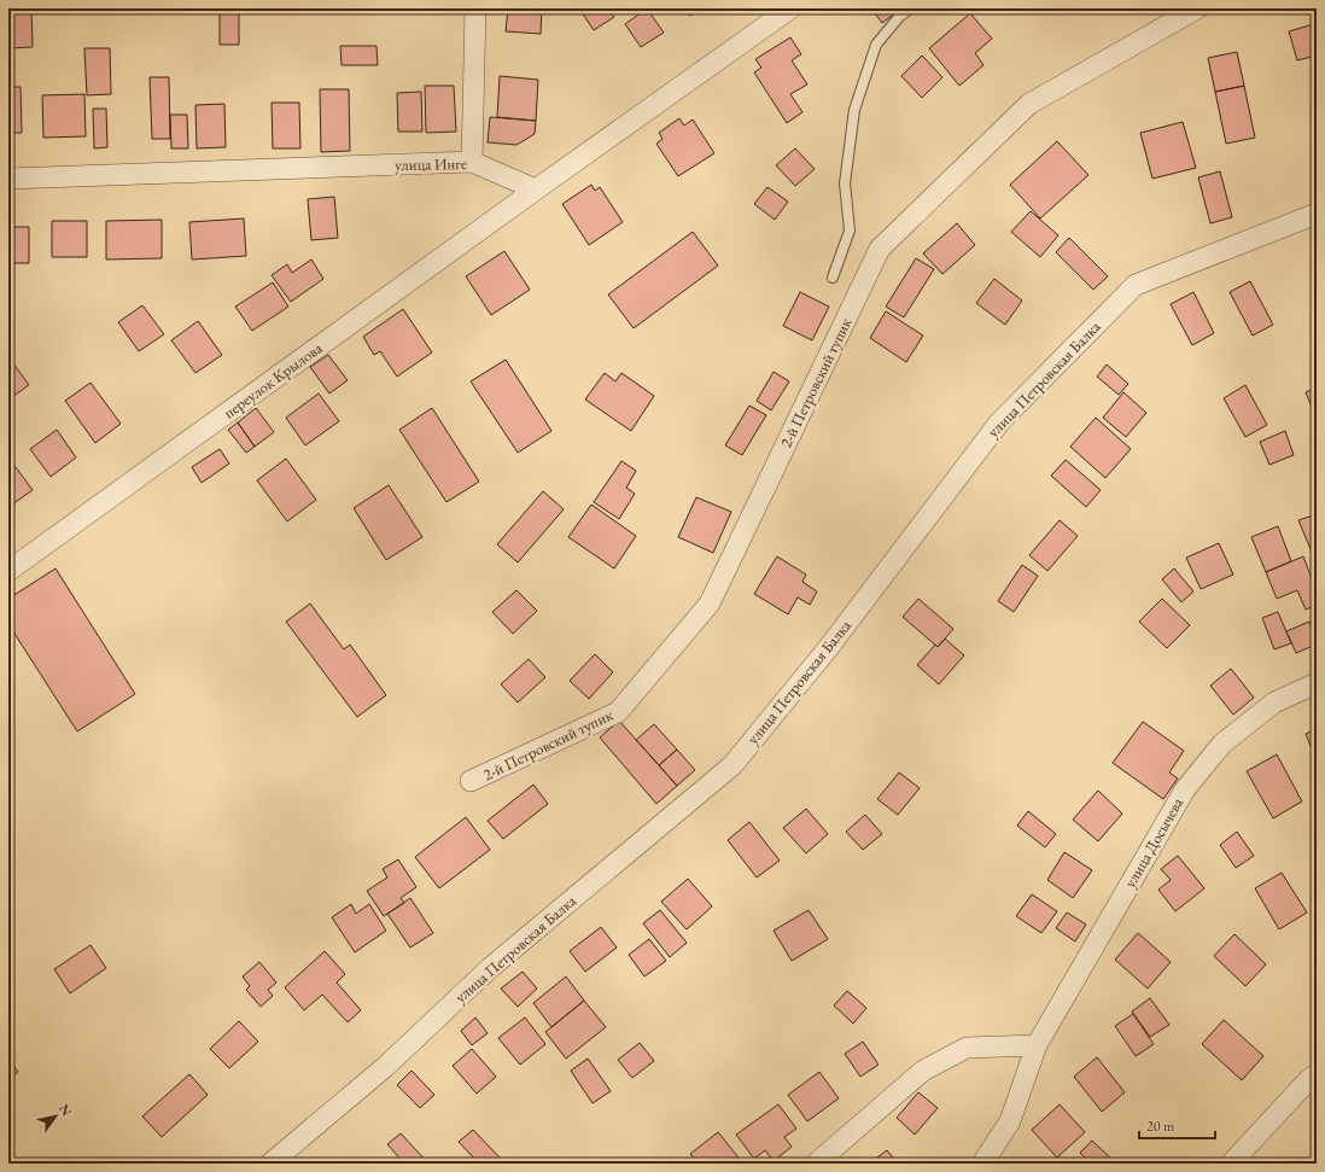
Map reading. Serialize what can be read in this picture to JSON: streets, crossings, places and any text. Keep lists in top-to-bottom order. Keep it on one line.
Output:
{"streets":{"street":["улица Инге","улица Петровская Балка","переулок Крылова","2-й Петровский тупик","улица Досычева"]},"crossings":[["улица Инге","переулок Крылова"]],"scale_bar":"20 m","north":"top right"}
